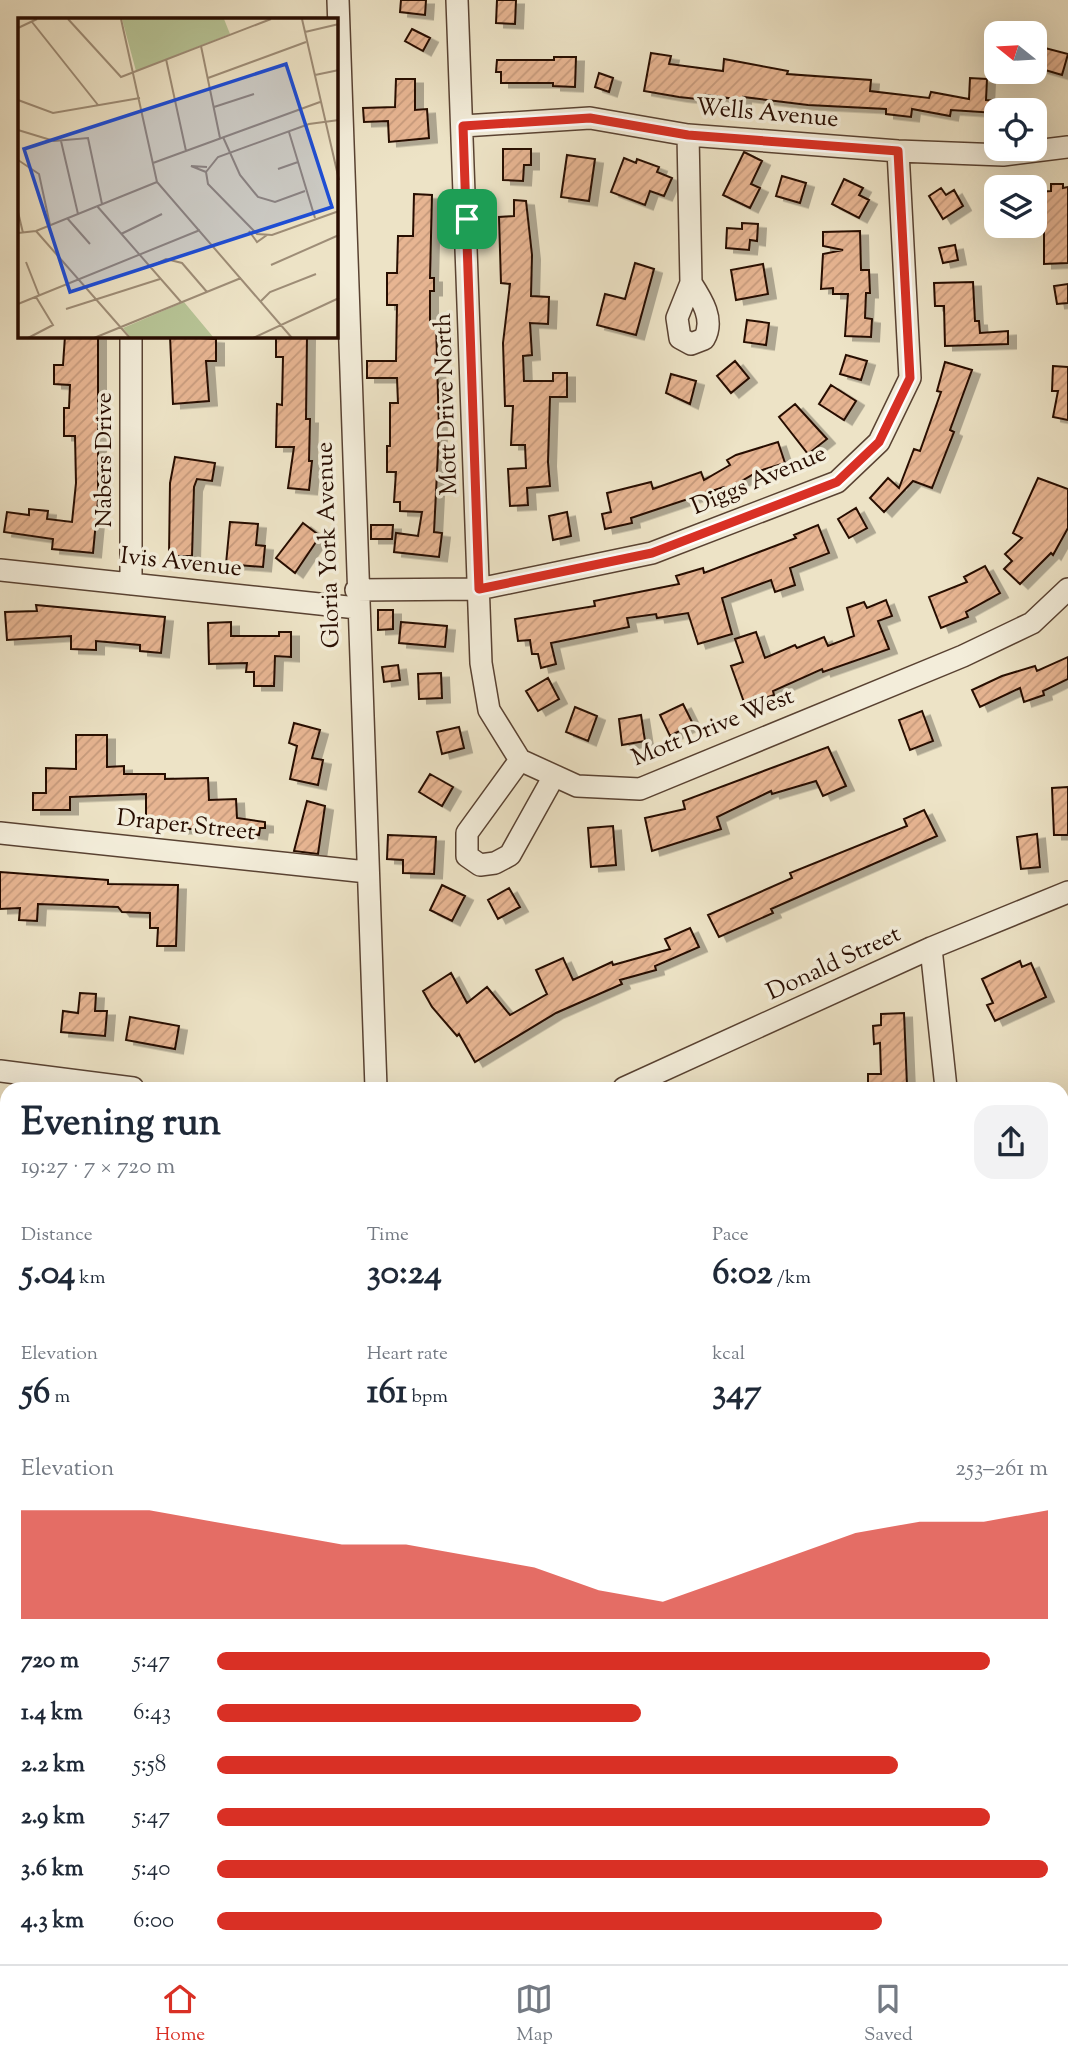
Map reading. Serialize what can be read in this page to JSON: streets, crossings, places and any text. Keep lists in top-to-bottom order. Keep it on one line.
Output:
{"streets":{"street":["Wells Avenue","Mott Drive North","Nabers Drive","Diggs Avenue","Gloria York Avenue","Ivis Avenue","Mott Drive West","Draper Street","Donald Street"]},"crossings":[["Wells Avenue","Mott Drive North"],["Wells Avenue","Diggs Avenue"],["Mott Drive North","Diggs Avenue"],["Nabers Drive","Ivis Avenue"],["Diggs Avenue","Gloria York Avenue"],["Diggs Avenue","Ivis Avenue"],["Gloria York Avenue","Ivis Avenue"],["Gloria York Avenue","Draper Street"]],"north":"left","page":{"heading":["Evening run","19:27 · 7 × 720 m"],"stats":[["Distance","5.04 km"],["Time","30:24"],["Pace","6:02 /km"],["Elevation","56 m"],["Heart rate","161 bpm"],["kcal","347"]],"chart":["Elevation","253–261 m"],"list":[{"name":"720 m","note":"5:47"},{"name":"1.4 km","note":"6:43"},{"name":"2.2 km","note":"5:58"},{"name":"2.9 km","note":"5:47"},{"name":"3.6 km","note":"5:40"},{"name":"4.3 km","note":"6:00"}],"tabs":["Home","Map","Saved"]}}
